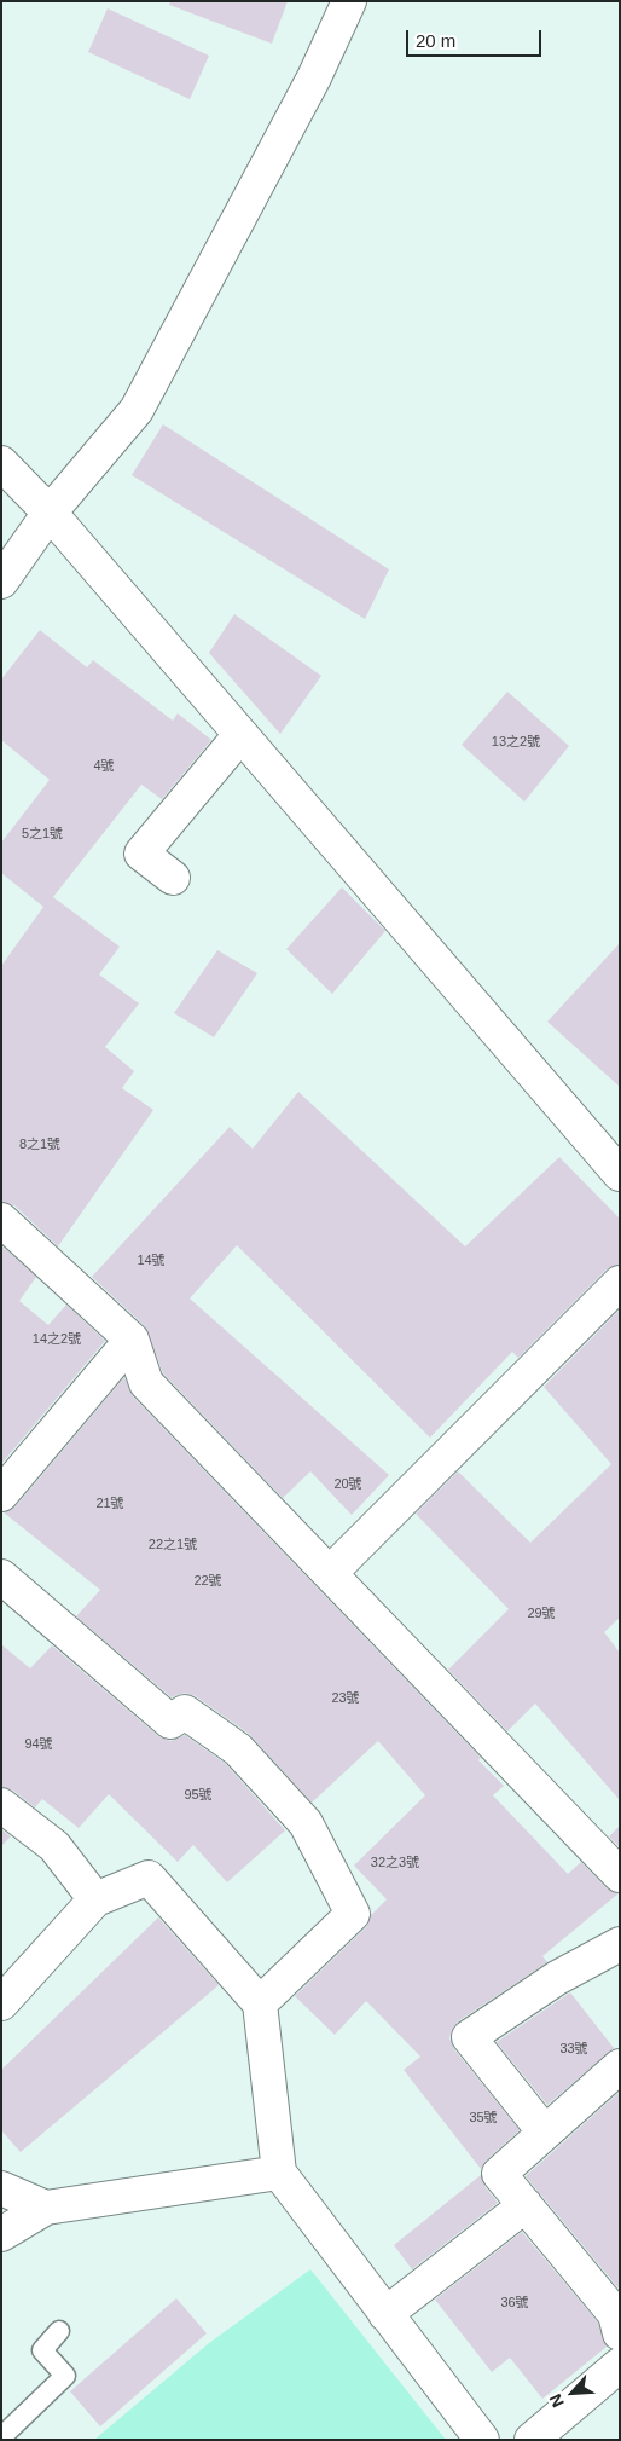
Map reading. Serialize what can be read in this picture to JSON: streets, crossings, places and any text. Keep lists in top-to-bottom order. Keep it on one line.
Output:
{"house_numbers":["13之2號","4號","5之1號","8之1號","14號","14之2號","20號","21號","22之1號","22號","29號","23號","94號","95號","32之3號","33號","35號","36號"],"scale_bar":"20 m","north":"bottom left"}
